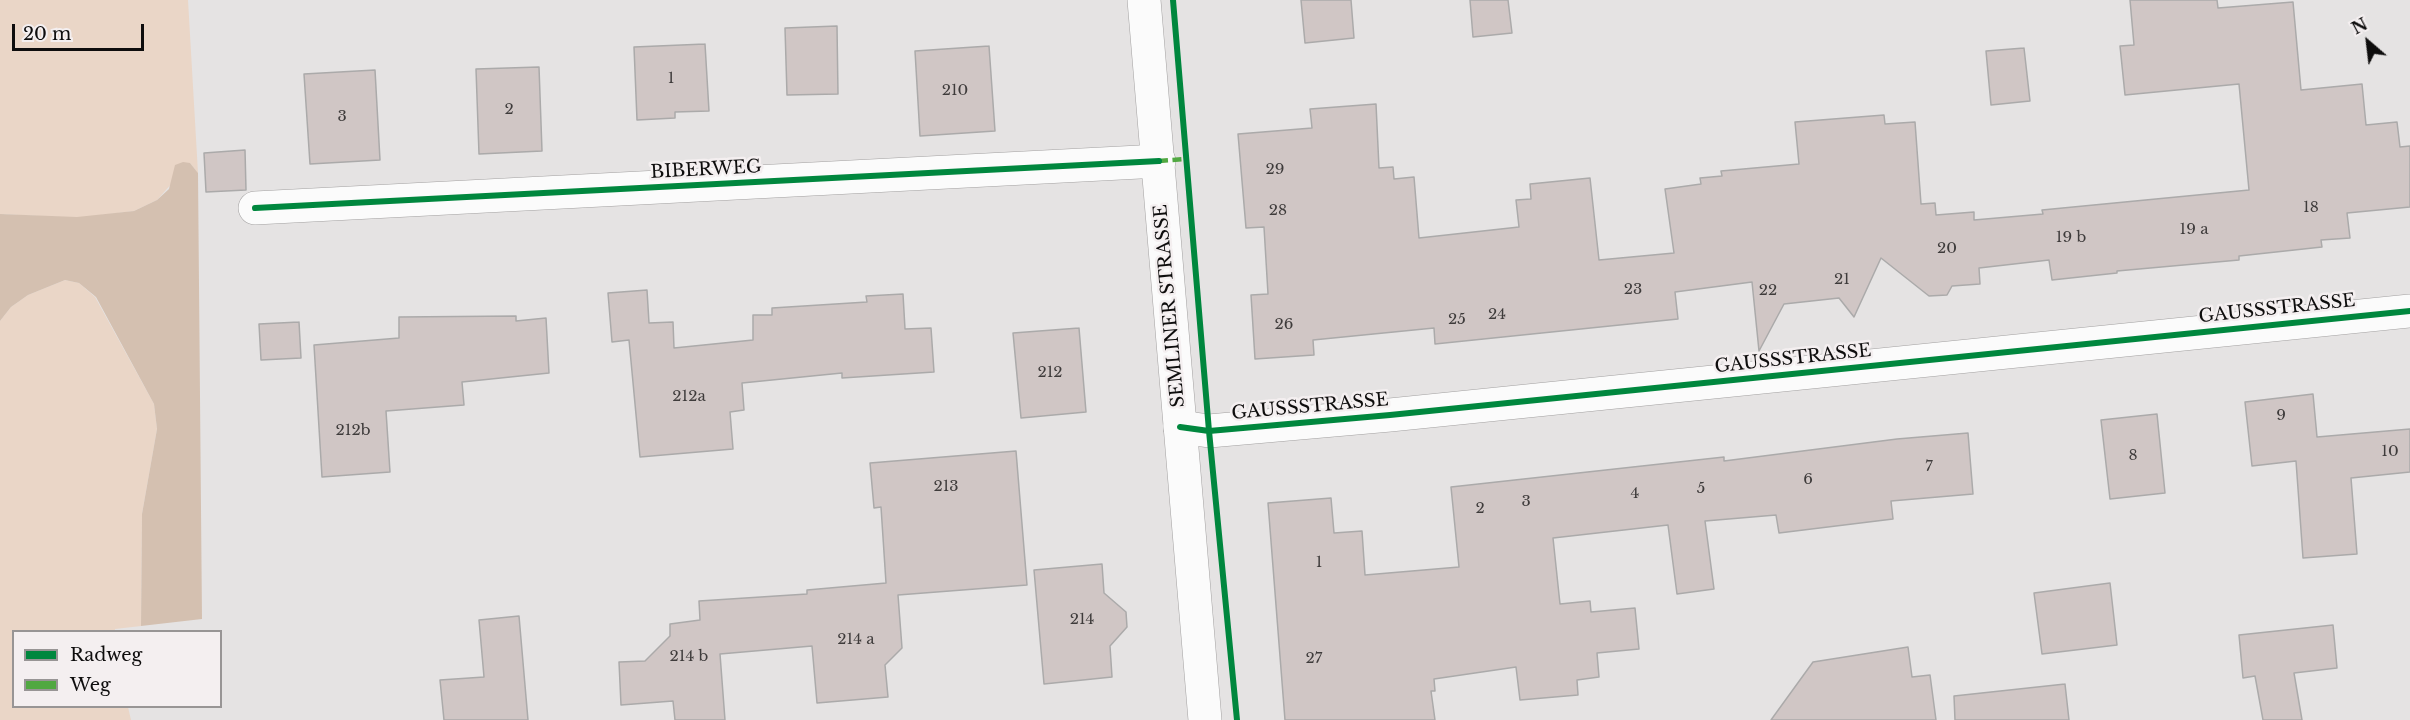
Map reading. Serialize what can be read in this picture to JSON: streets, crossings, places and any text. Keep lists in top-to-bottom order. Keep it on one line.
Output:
{"streets":{"street":["BIBERWEG","SEMLINER STRASSE","GAUSSSTRASSE"]},"crossings":[["BIBERWEG","SEMLINER STRASSE"],["SEMLINER STRASSE","GAUSSSTRASSE"]],"house_numbers":["1","210","2","3","29","18","28","19 a","19 b","20","21","23","22","24","25","26","212","212a","9","212b","10","8","7","6","213","5","4","3","2","1","214","214 a","214 b","27"],"legend":["Radweg","Weg"],"scale_bar":"20 m","north":"top left"}
